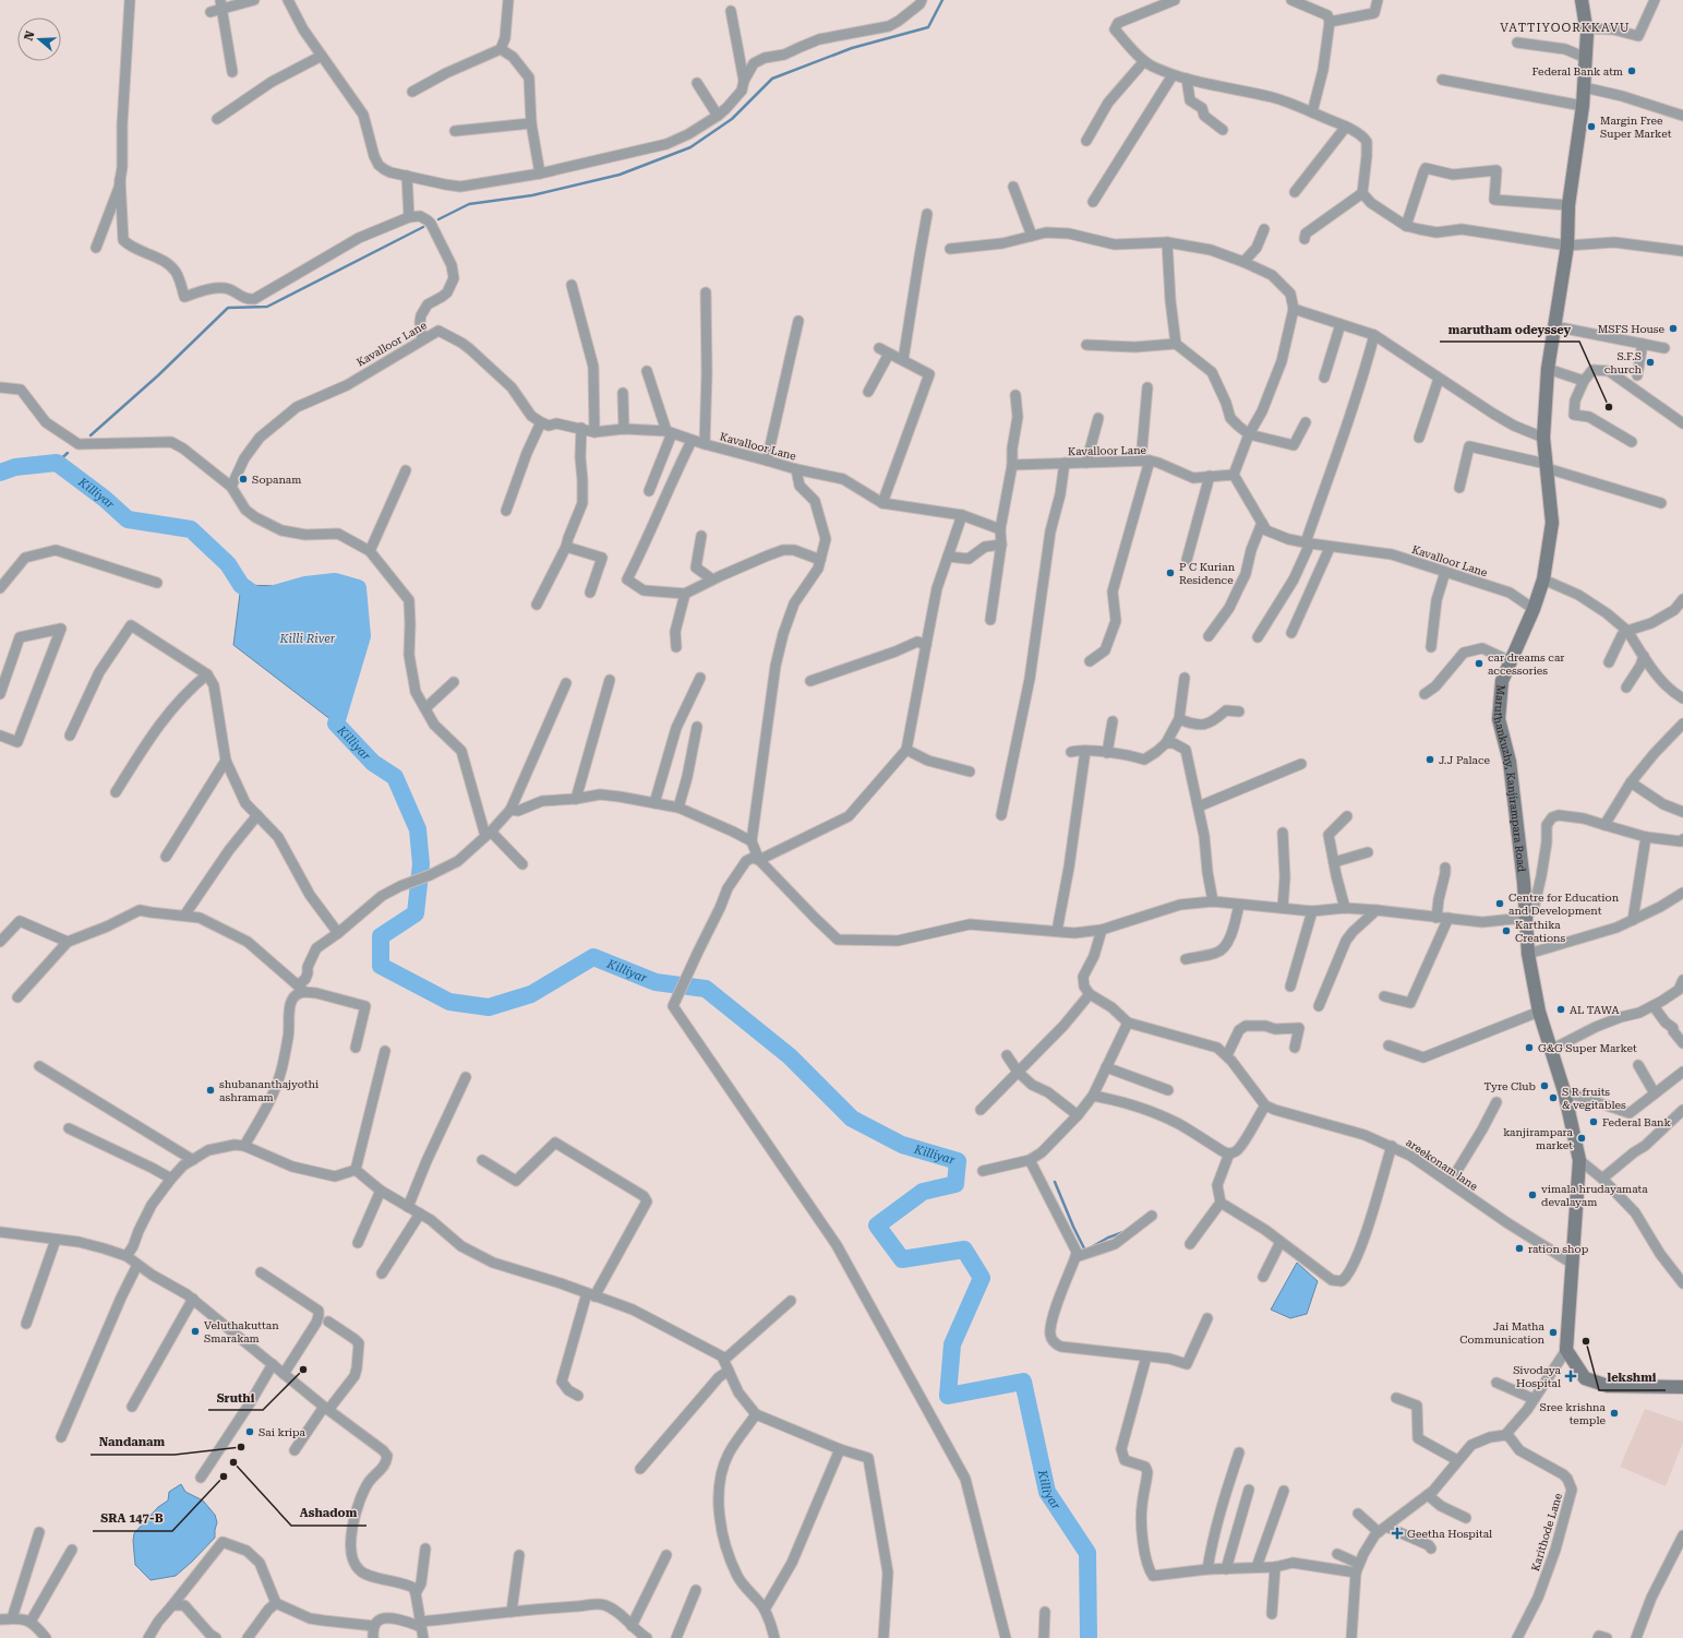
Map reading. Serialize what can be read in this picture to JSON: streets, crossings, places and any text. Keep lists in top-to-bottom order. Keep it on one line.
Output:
{"streets":{"main road":["Maruthankuzhy, Kanjirampara Road"],"street":["Kavalloor Lane","areekonam lane","Karithode Lane"]},"crossings":[["Kavalloor Lane","Maruthankuzhy, Kanjirampara Road"],["Maruthankuzhy, Kanjirampara Road","areekonam lane"]],"districts":["VATTIYOORKKAVU"],"water":["Killiyar","Killi River"],"places":{"other":["Federal Bank atm","Margin Free Super Market","MSFS House","S.F.S church","marutham odeyssey","Sopanam","P C Kurian Residence","car dreams car accessories","J.J Palace","Centre for Education and Development","Karthika Creations","AL TAWA","G&G Super Market","Tyre Club","shubananthajyothi ashramam","S R fruits & vegitables","Federal Bank","kanjirampara market","vimala hrudayamata devalayam","ration shop","Veluthakuttan Smarakam","Jai Matha Communication","lekshmi","Sruthi","Sree krishna temple","Sai kripa","Nandanam","Ashadom","SRA 147-B"],"health":["Sivodaya Hospital","Geetha Hospital"]},"north":"left"}
